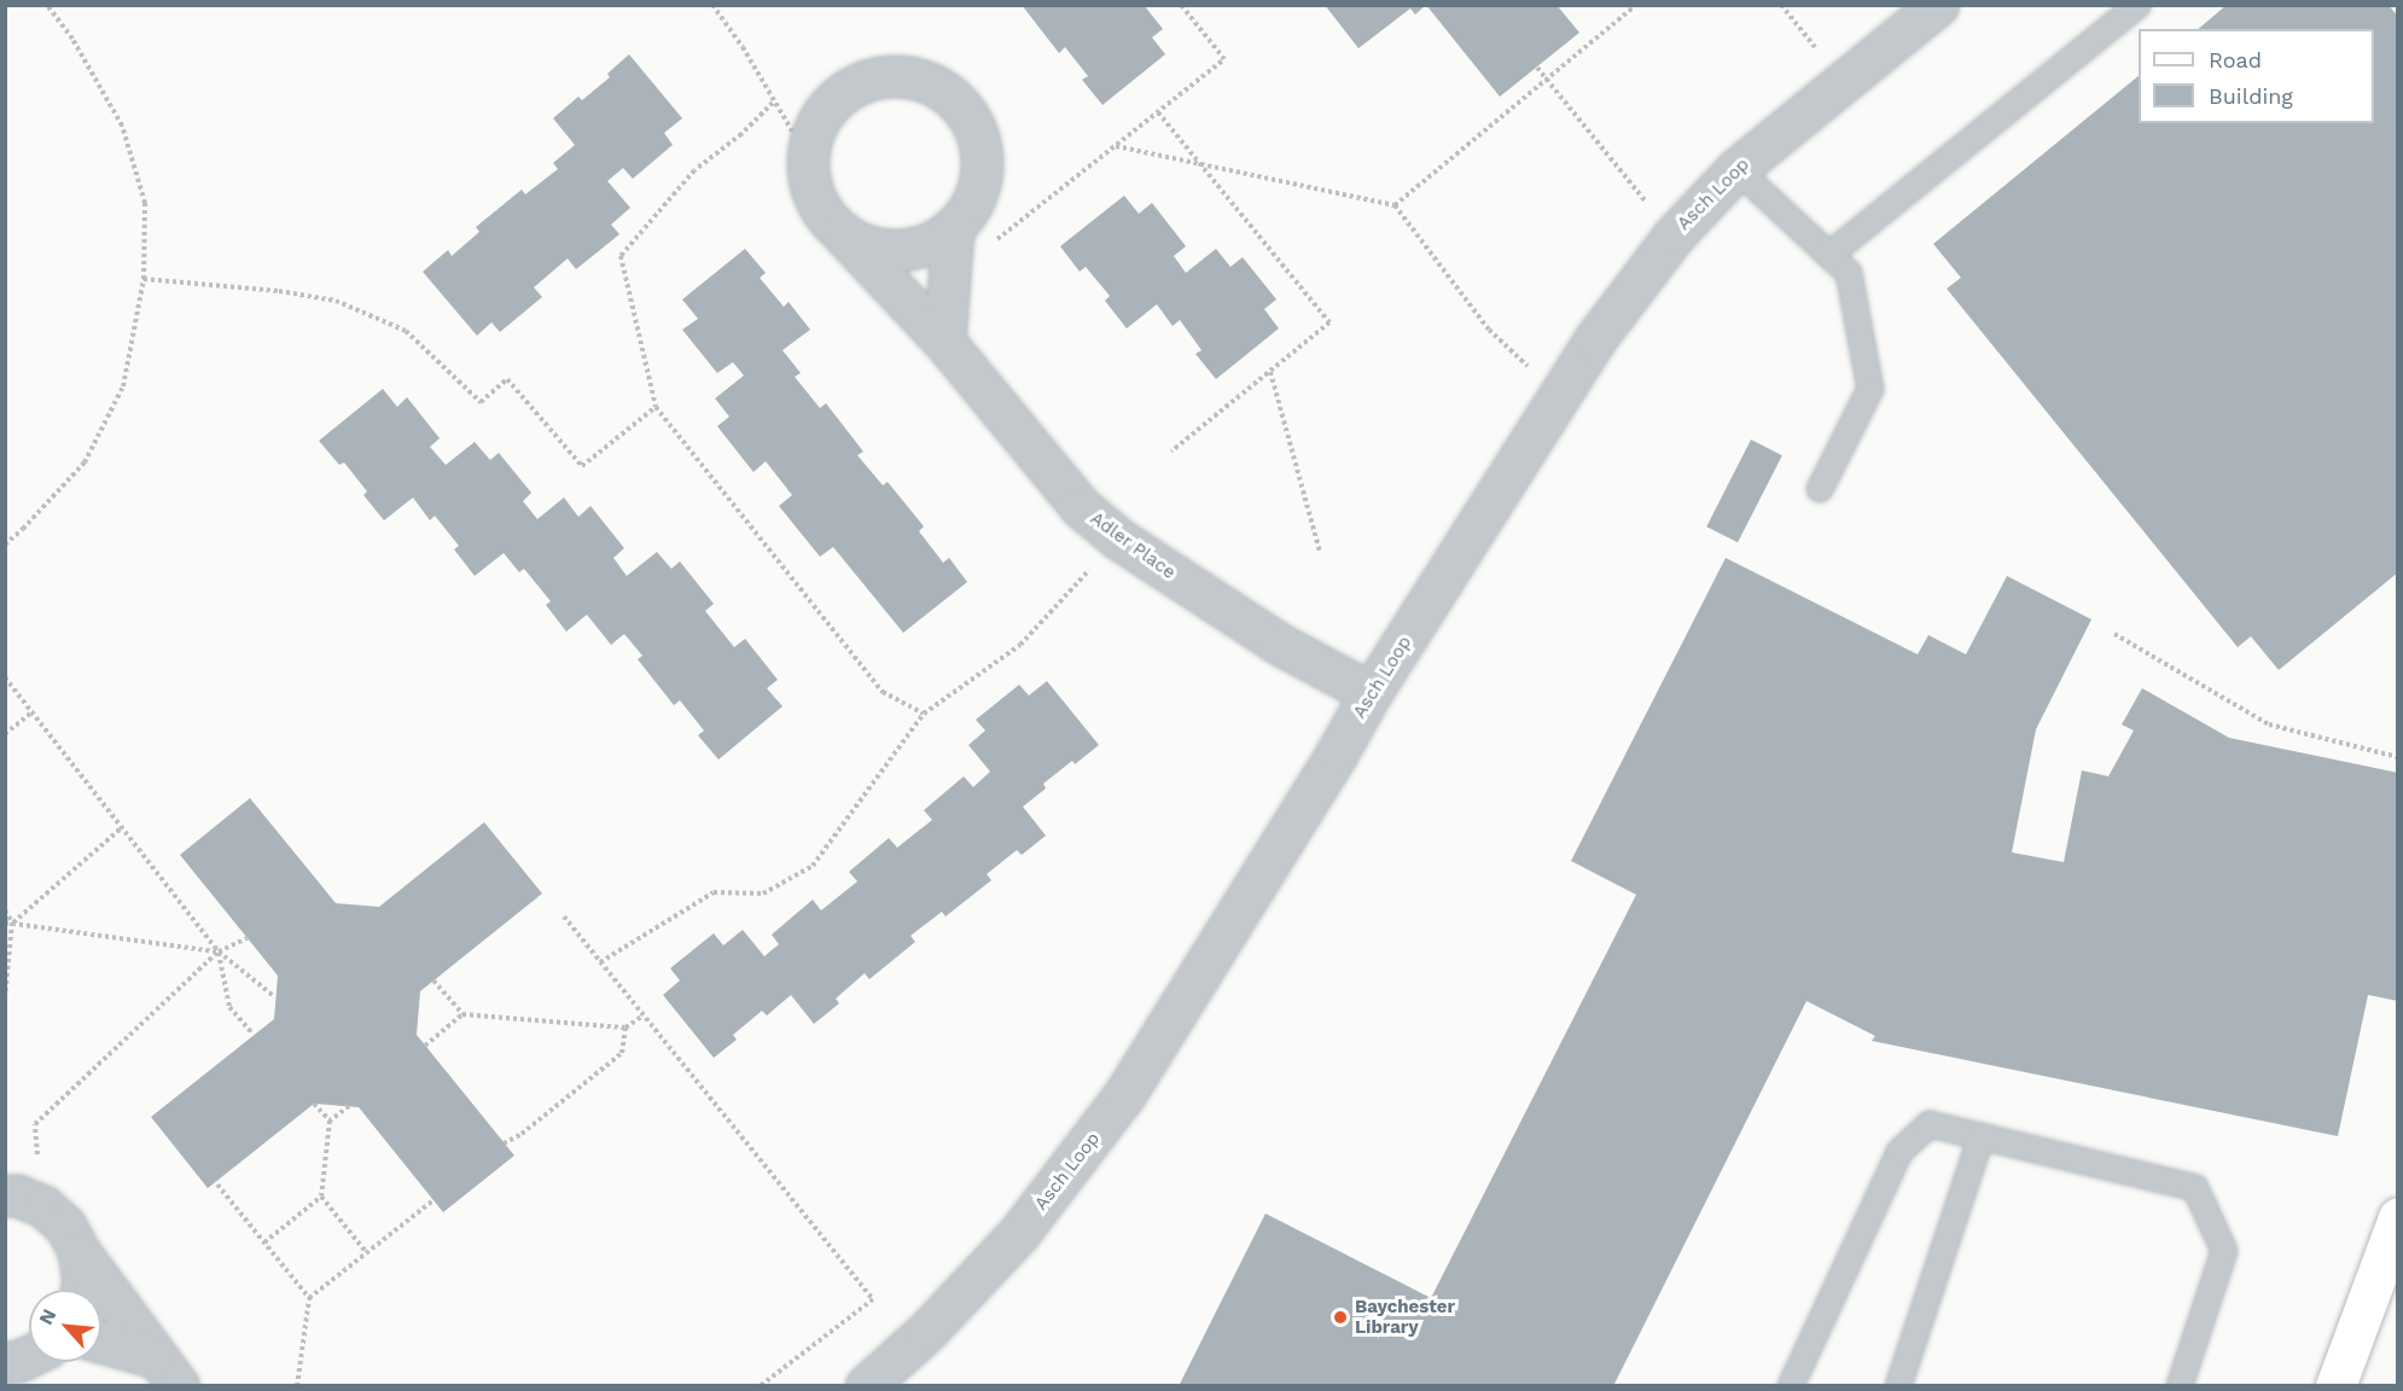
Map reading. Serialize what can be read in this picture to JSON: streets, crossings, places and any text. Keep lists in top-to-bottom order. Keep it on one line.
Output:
{"streets":{"street":["Asch Loop","Adler Place"]},"crossings":[["Asch Loop","Adler Place"]],"places":["Baychester Library"],"legend":["Road","Building"],"north":"top left"}
